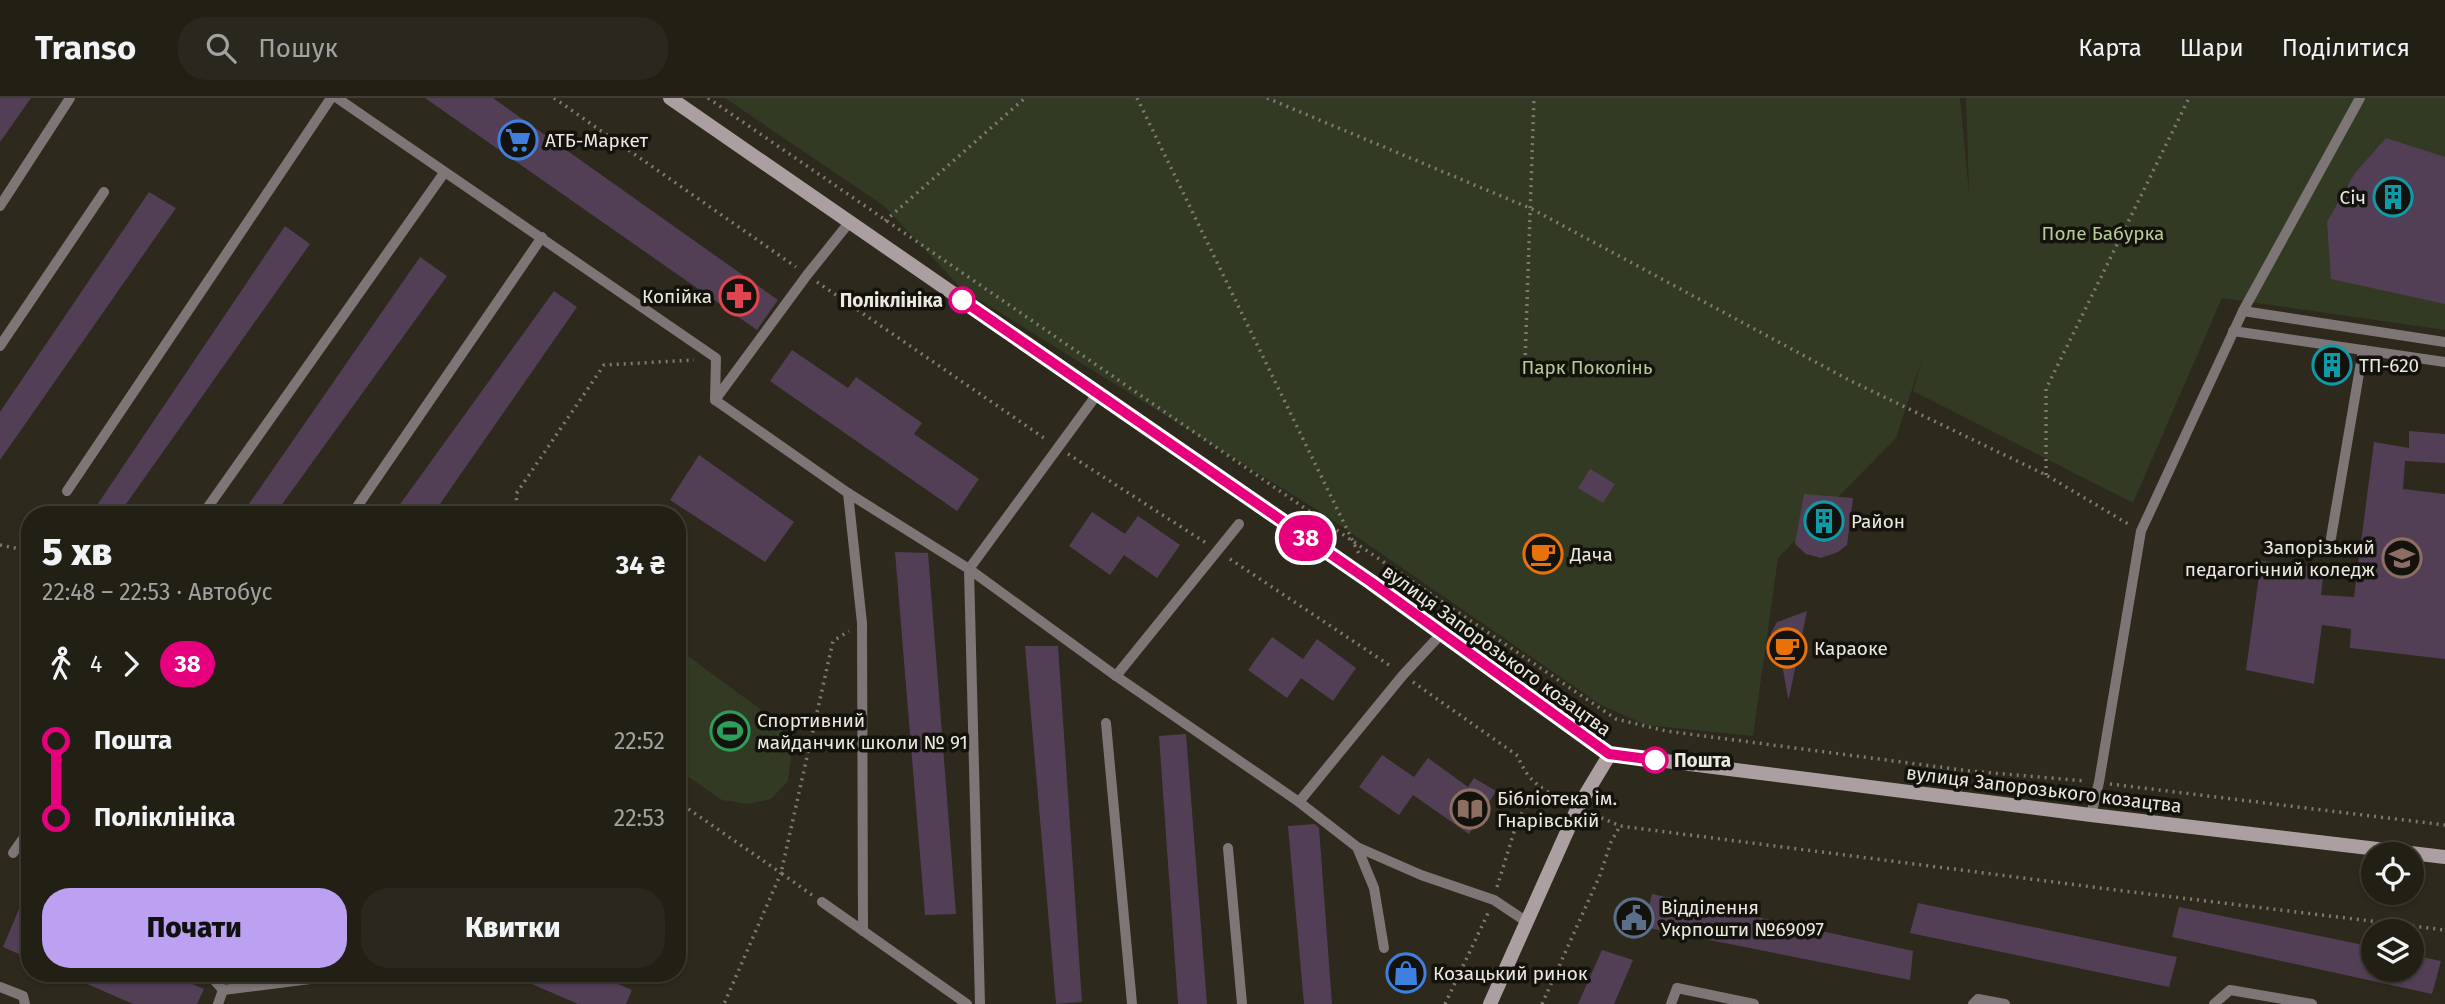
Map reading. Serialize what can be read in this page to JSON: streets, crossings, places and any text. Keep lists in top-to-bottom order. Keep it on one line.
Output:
{"streets":{"street":["вулиця Запорозького козацтва"]},"parks":["Поле Бабурка","Парк Поколінь"],"places":{"supermarket":["АТБ-Маркет"],"building":["Січ","ТП-620","Район"],"pharmacy":["Копійка"],"other":["Поліклініка","Пошта"],"cafe":["Дача","Караоке"],"school or university":["Запорізький педагогічний коледж"],"sports":["Спортивний майданчик школи № 91"],"library":["Бібліотека ім. Гнарівській"],"public building":["Відділення Укрпошти №69097"],"shop":["Козацький ринок"]},"lines":["bus line 38"],"page":{"header":"Transo","search":"Пошук","nav":["Карта","Шари","Поділитися"],"on_map":"38","heading":["5 хв","22:48 – 22:53 · Автобус","34 ₴"],"legs":["4","38"],"list":[{"name":"Пошта","value":"22:52"},{"name":"Поліклініка","value":"22:53"}],"buttons":["Почати","Квитки"]}}
